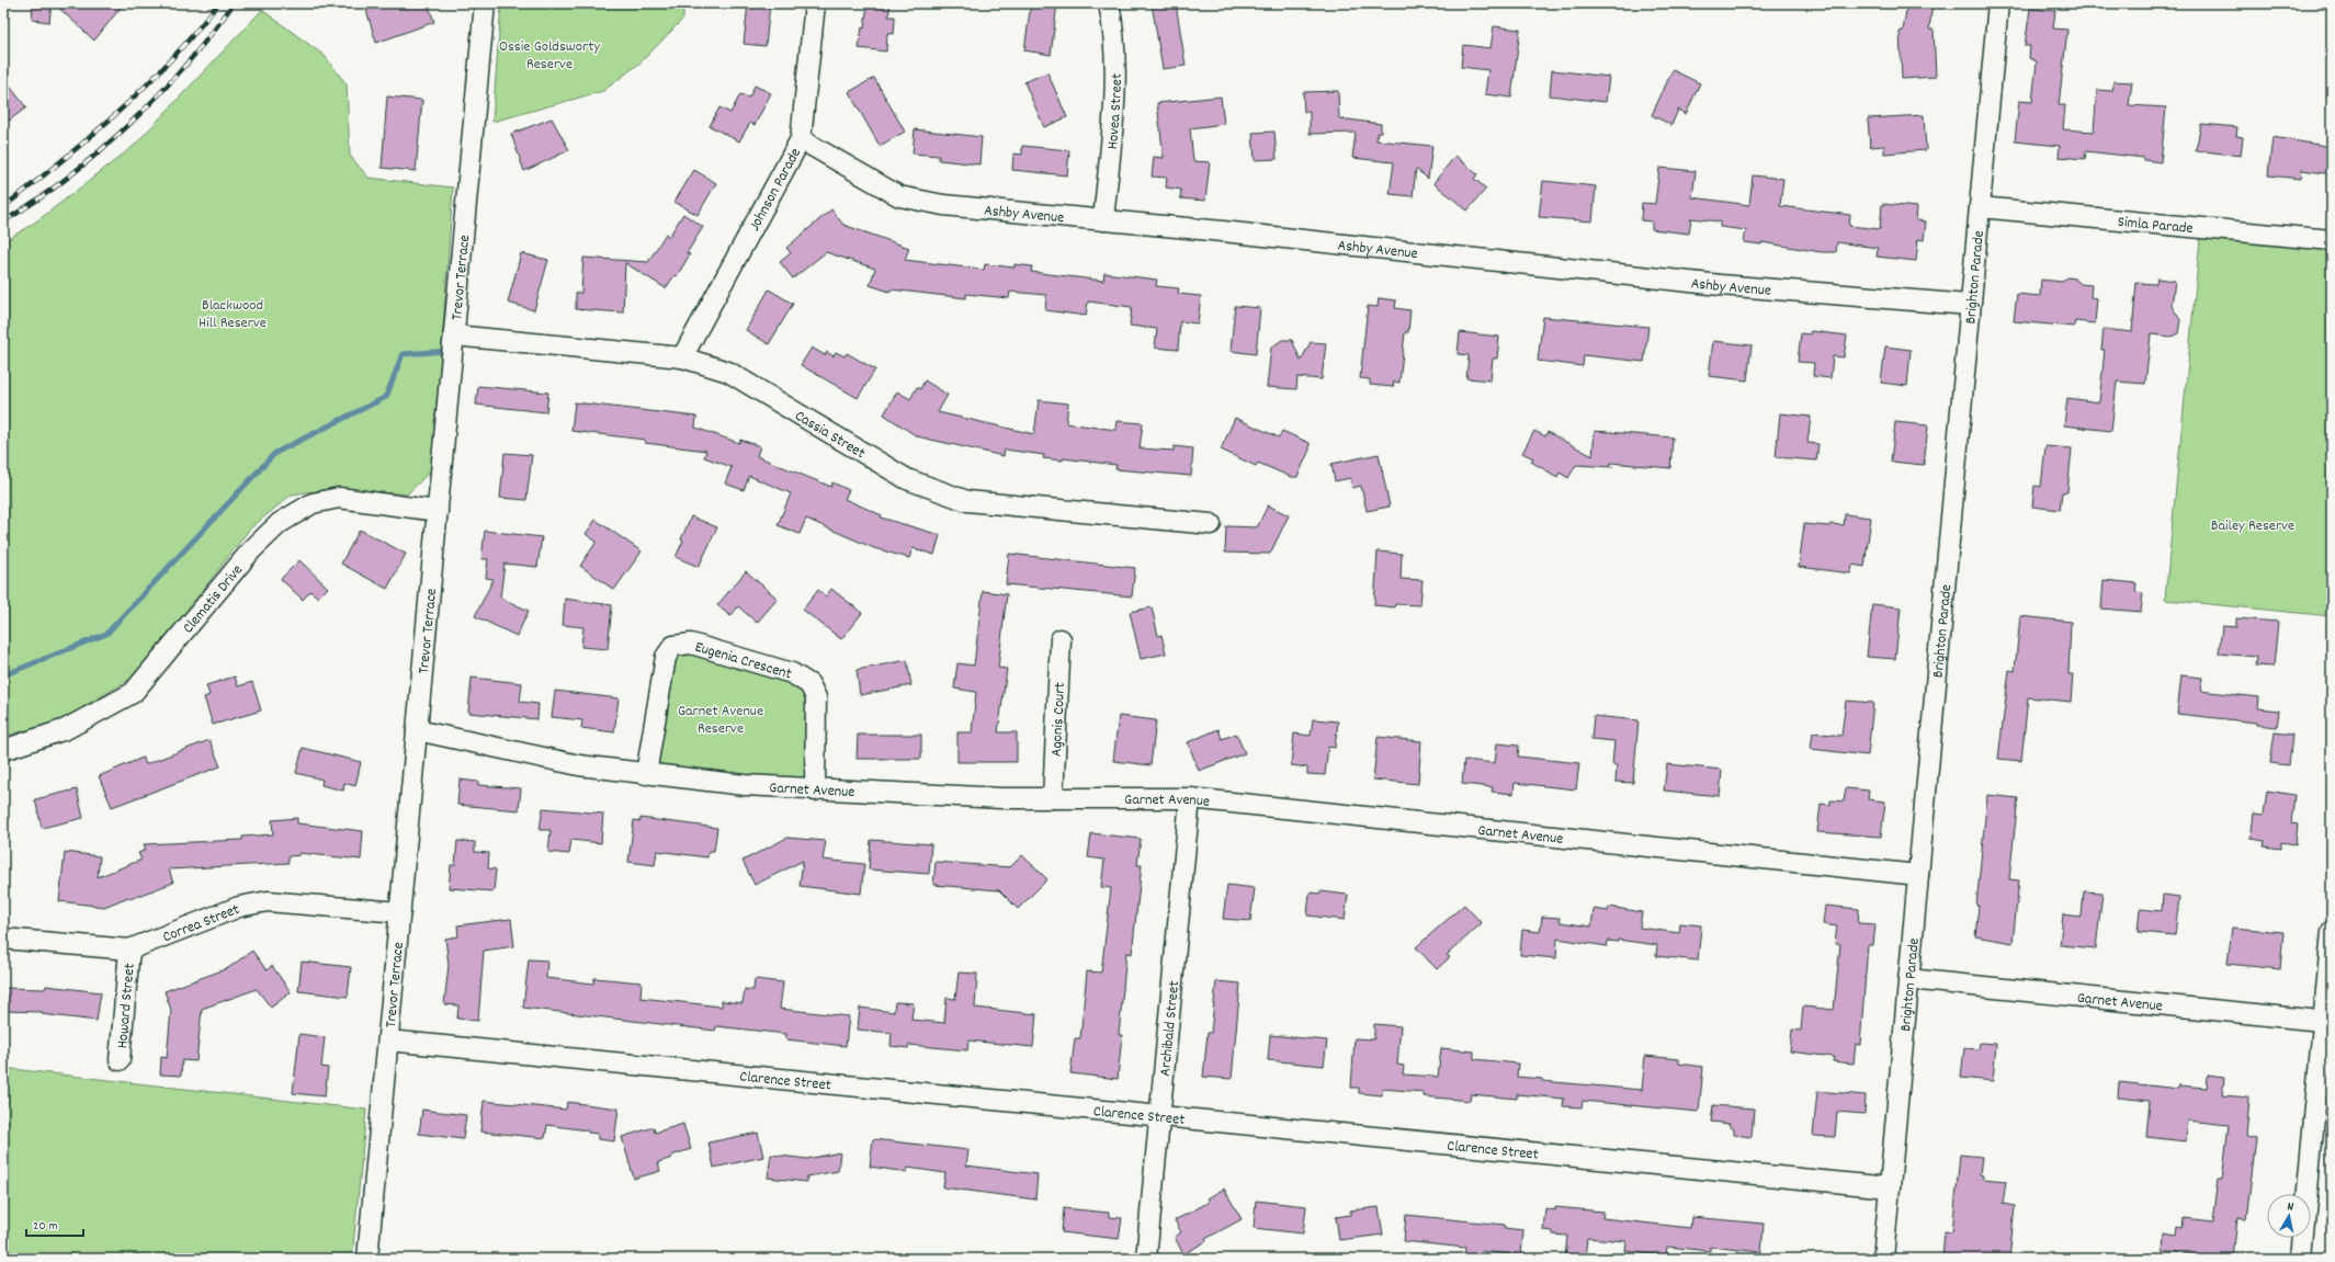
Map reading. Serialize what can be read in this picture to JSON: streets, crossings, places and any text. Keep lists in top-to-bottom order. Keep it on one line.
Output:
{"streets":{"street":["Hovea Street","Johnson Parade","Ashby Avenue","Simla Parade","Trevor Terrace","Brighton Parade","Cassia Street","Clematis Drive","Eugenia Crescent","Agonis Court","Garnet Avenue","Correa Street","Howard Street","Archibald Street","Clarence Street"]},"crossings":[["Hovea Street","Ashby Avenue"],["Johnson Parade","Ashby Avenue"],["Johnson Parade","Cassia Street"],["Ashby Avenue","Brighton Parade"],["Simla Parade","Brighton Parade"],["Trevor Terrace","Cassia Street"],["Trevor Terrace","Clematis Drive"],["Trevor Terrace","Garnet Avenue"],["Trevor Terrace","Correa Street"],["Trevor Terrace","Clarence Street"],["Brighton Parade","Garnet Avenue"],["Brighton Parade","Clarence Street"],["Eugenia Crescent","Garnet Avenue"],["Agonis Court","Garnet Avenue"],["Garnet Avenue","Archibald Street"],["Correa Street","Howard Street"],["Archibald Street","Clarence Street"]],"parks":["Ossie Goldsworty Reserve","Blackwood Hill Reserve","Bailey Reserve","Garnet Avenue Reserve"],"scale_bar":"20 m","north":"top"}
